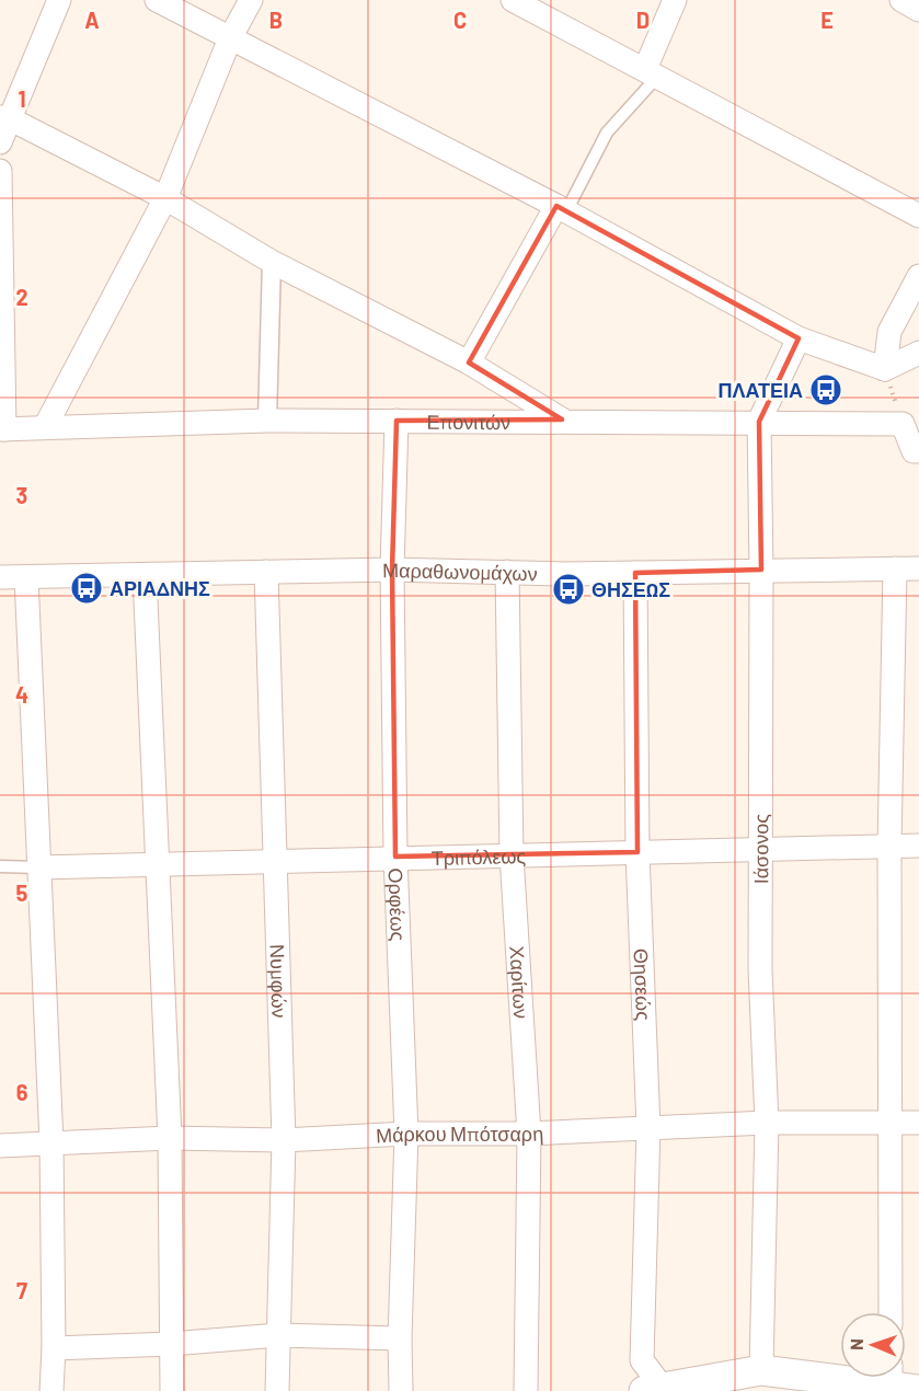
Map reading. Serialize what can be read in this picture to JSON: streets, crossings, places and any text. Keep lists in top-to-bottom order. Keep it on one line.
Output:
{"streets":{"street":["Επονιτών","Μαραθωνομάχων","Ιάσονος","Τριπόλεως","Ορφέως","Νυμφών","Χαρίτων","Θησεώς","Μάρκου Μπότσαρη"]},"crossings":[["Επονιτών","Ιάσονος"],["Επονιτών","Ορφέως"],["Μαραθωνομάχων","Ιάσονος"],["Μαραθωνομάχων","Ορφέως"],["Μαραθωνομάχων","Νυμφών"],["Μαραθωνομάχων","Χαρίτων"],["Μαραθωνομάχων","Θησεώς"],["Ιάσονος","Τριπόλεως"],["Ιάσονος","Μάρκου Μπότσαρη"],["Τριπόλεως","Ορφέως"],["Τριπόλεως","Νυμφών"],["Τριπόλεως","Χαρίτων"],["Τριπόλεως","Θησεώς"],["Ορφέως","Μάρκου Μπότσαρη"],["Νυμφών","Μάρκου Μπότσαρη"],["Χαρίτων","Μάρκου Μπότσαρη"],["Θησεώς","Μάρκου Μπότσαρη"]],"places":{"bus stop":["ΠΛΑΤΕΙΑ","ΑΡΙΑΔΝΗΣ","ΘΗΣΕΩΣ"]},"north":"left","grid":{"columns":["A","B","C","D","E"],"rows":["1","2","3","4","5","6","7"]}}
